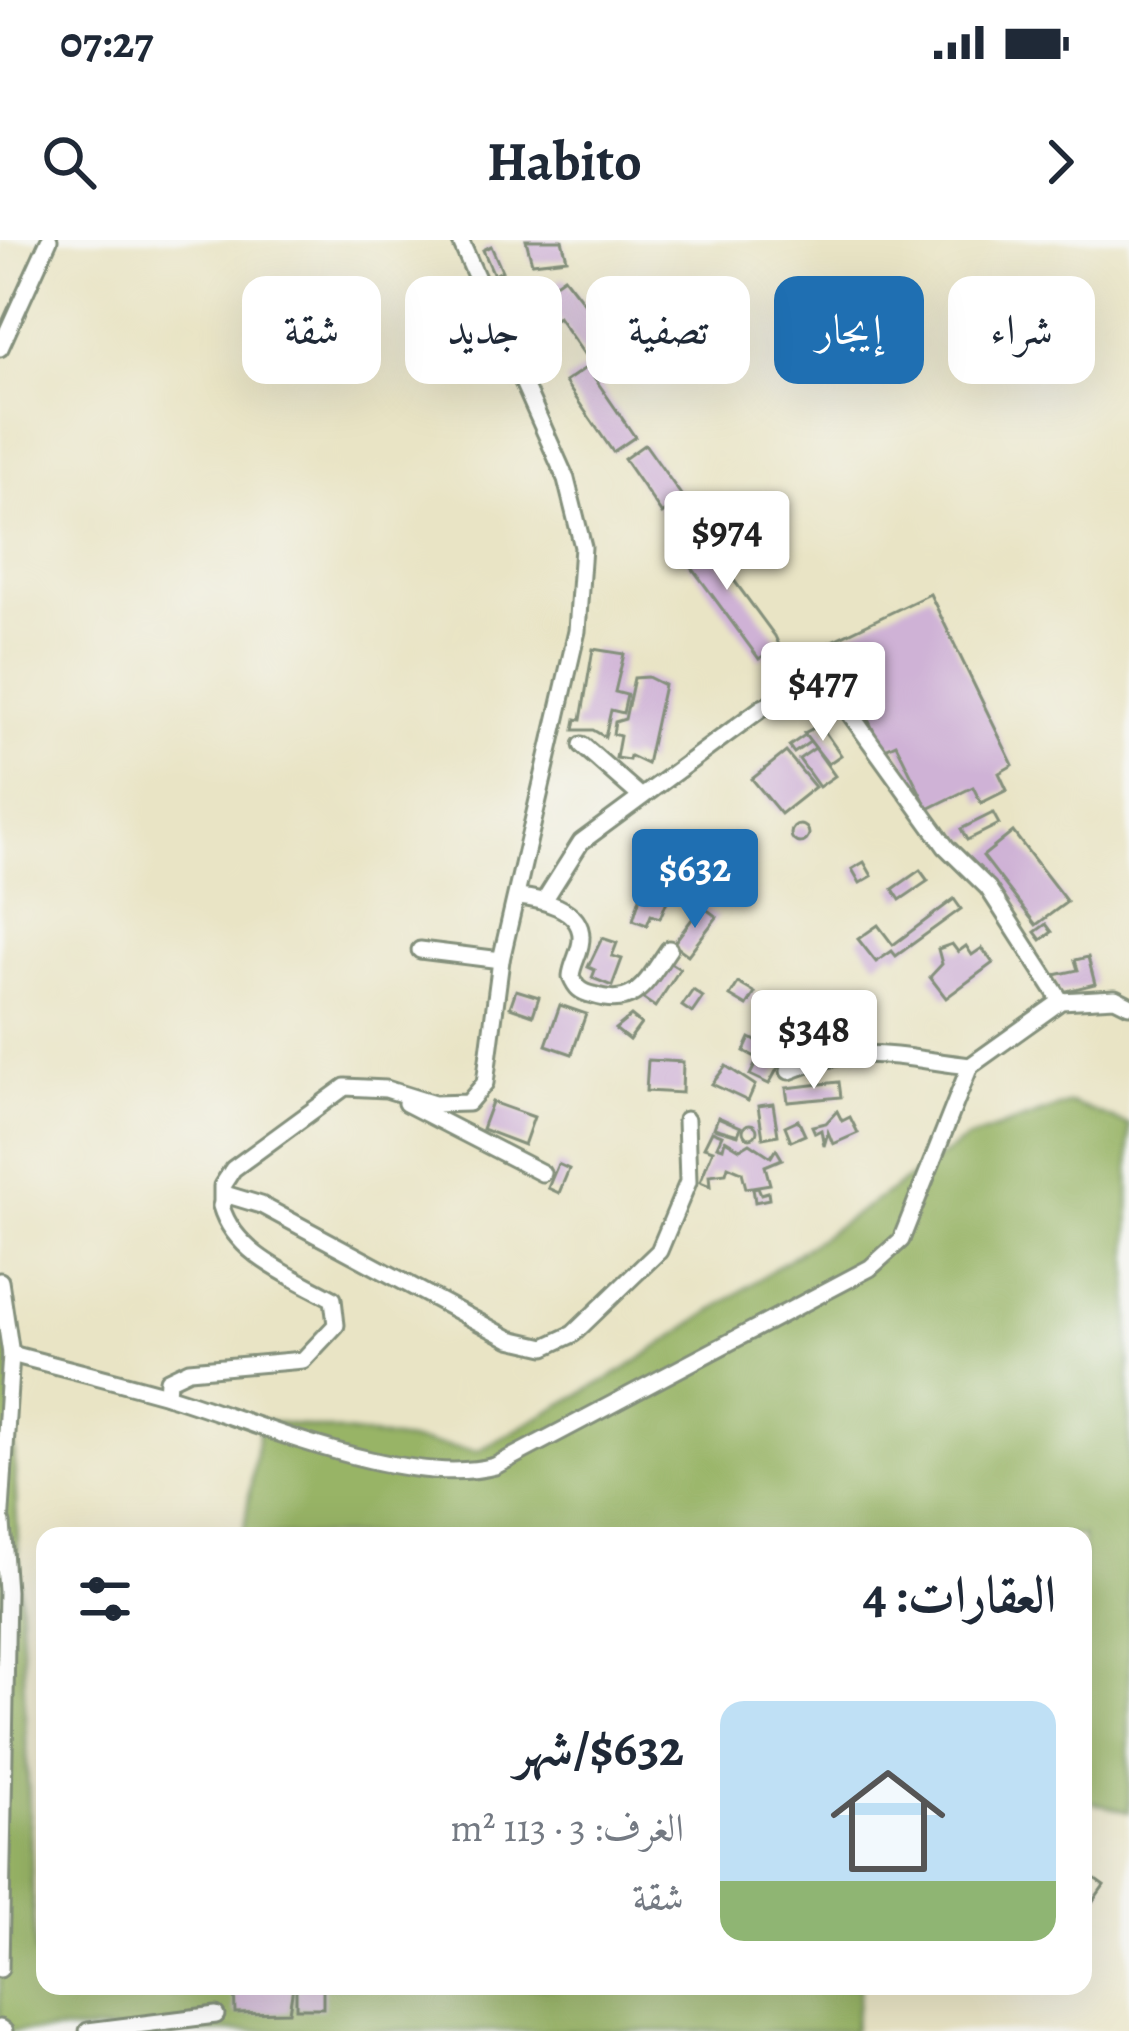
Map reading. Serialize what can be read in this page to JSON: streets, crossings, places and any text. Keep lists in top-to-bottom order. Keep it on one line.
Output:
{"page":{"status":"07:27","header":"Habito","chip":["شراء","إيجار","تصفية","جديد","شقة"],"price":["$974","$477","$632","$348"],"heading":"العقارات: 4","list":[{"name":"$632/شهر","note":"الغرف: 3 · 113 m² · شقة"}]}}
